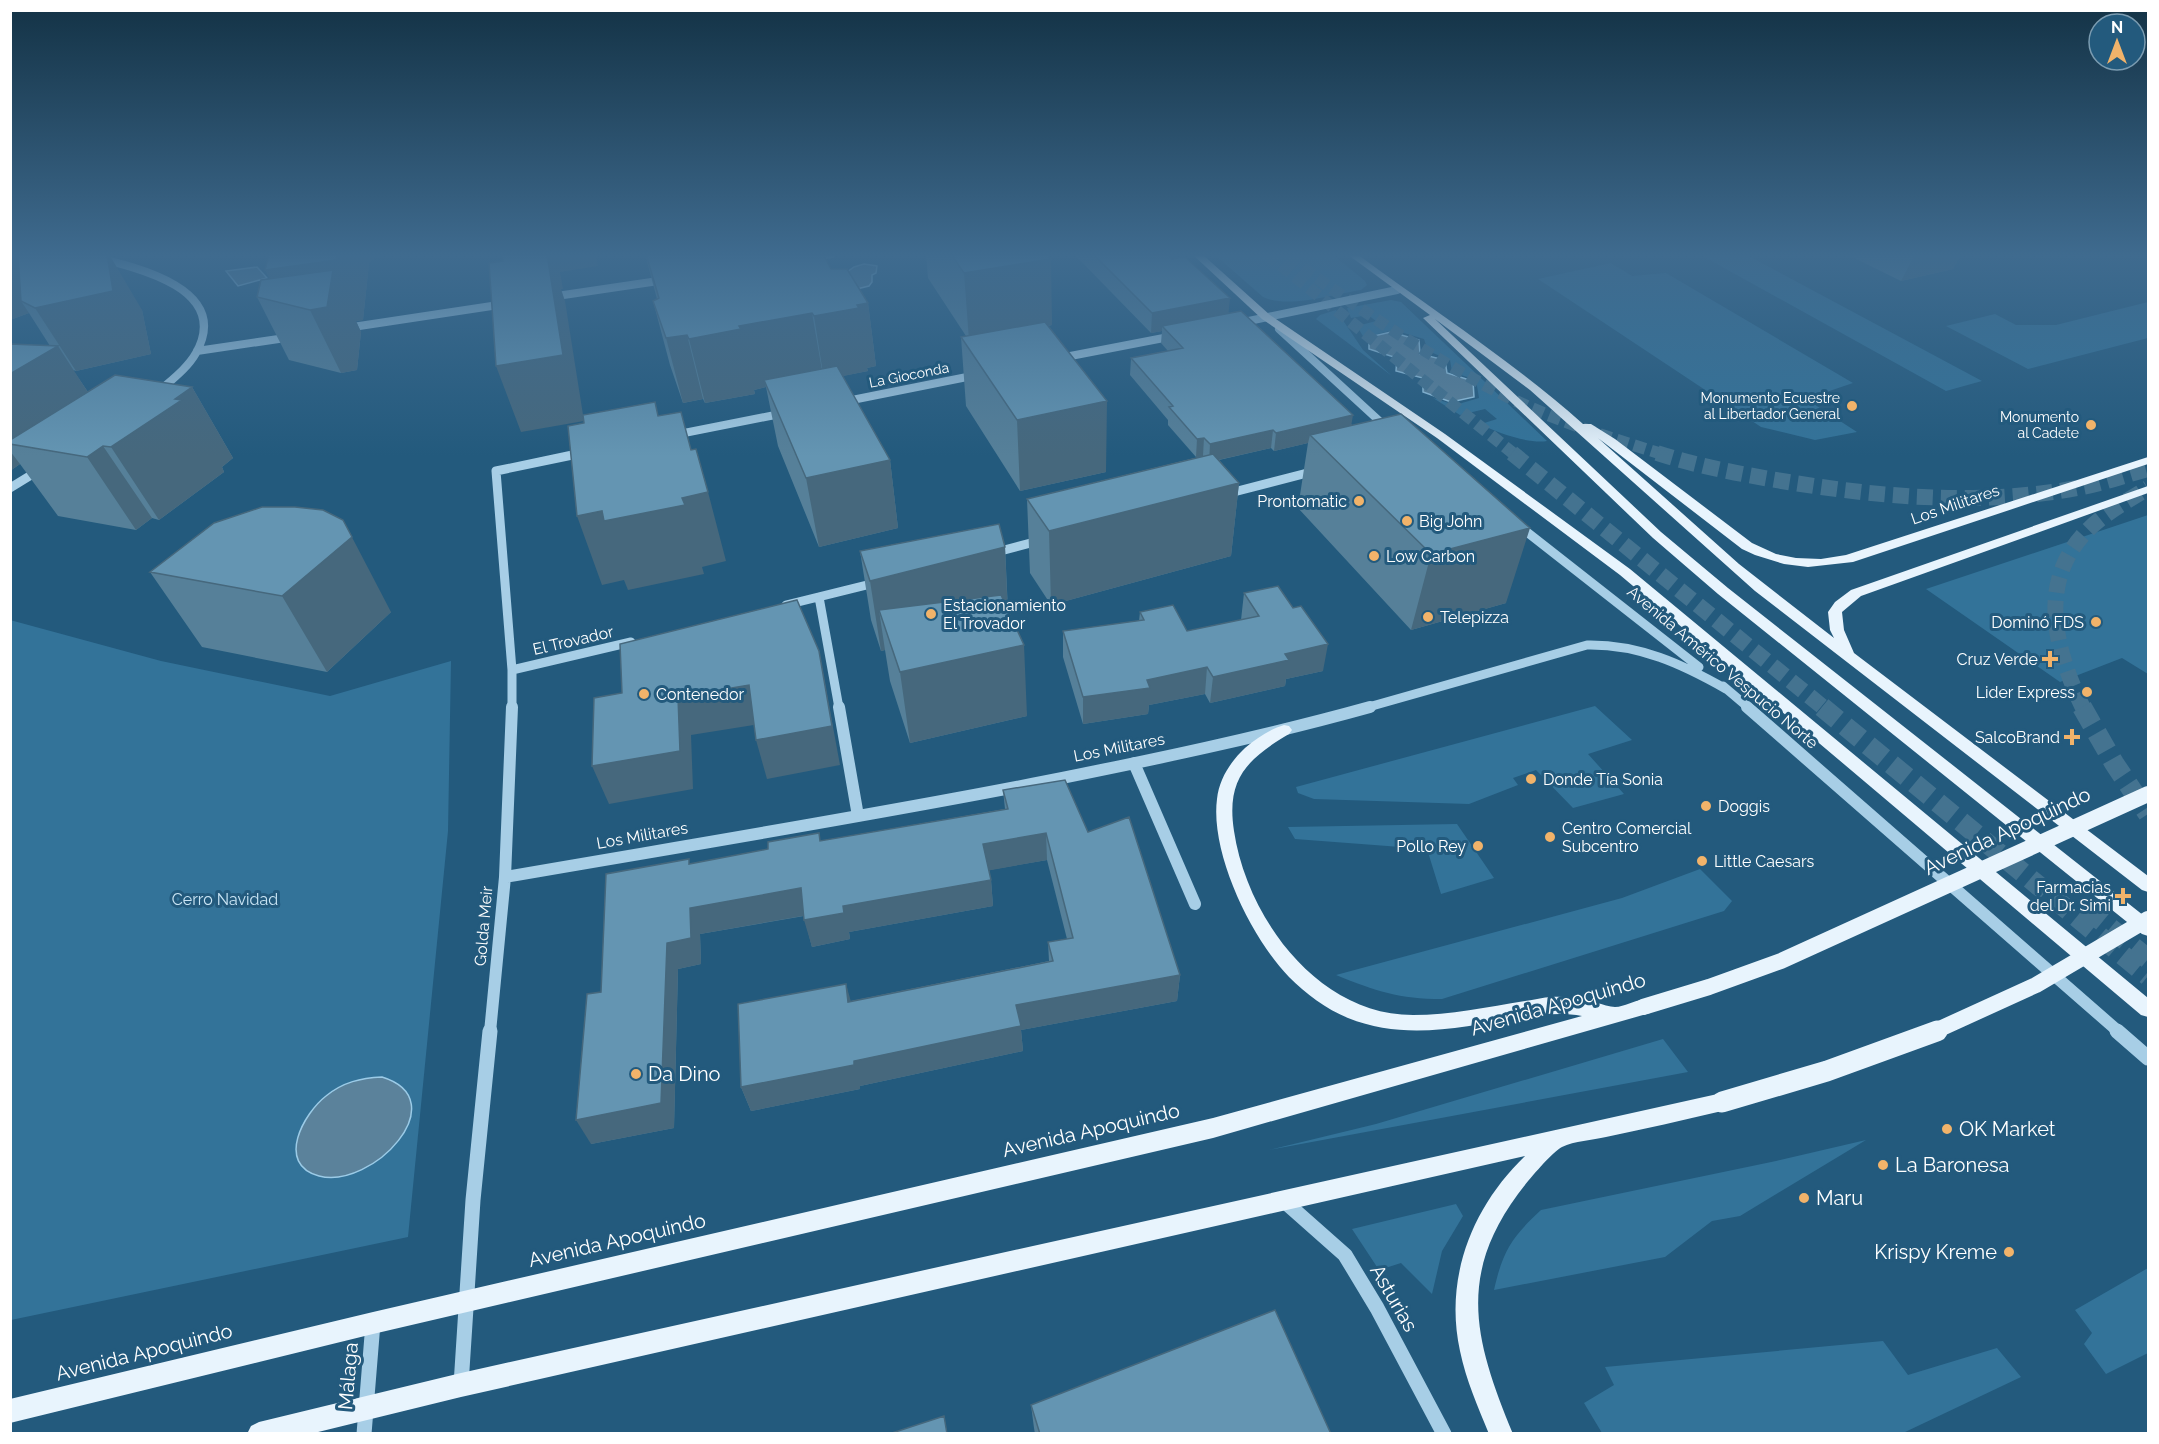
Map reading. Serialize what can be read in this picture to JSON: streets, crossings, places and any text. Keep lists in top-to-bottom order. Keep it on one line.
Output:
{"streets":{"main road":["Los Militares","Avenida Américo Vespucio Norte","Avenida Apoquindo"],"street":["La Gioconda","El Trovador","Golda Meir","Asturias","Málaga"]},"crossings":[["Los Militares","Avenida Américo Vespucio Norte"],["Los Militares","Golda Meir"],["El Trovador","Golda Meir"],["Avenida Apoquindo","Golda Meir"],["Avenida Apoquindo","Málaga"]],"parks":["Cerro Navidad"],"places":{"other":["Monumento Ecuestre al Libertador General","Monumento al Cadete","Prontomatic","Big John","Low Carbon","Estacionamiento El Trovador","Telepizza","Dominó FDS","Lider Express","Contenedor","Donde Tía Sonia","Doggis","Centro Comercial Subcentro","Pollo Rey","Little Caesars","Da Dino","OK Market","La Baronesa","Maru","Krispy Kreme"],"health":["Cruz Verde","SalcoBrand","Farmacias del Dr. Simi"]},"north":"top"}
